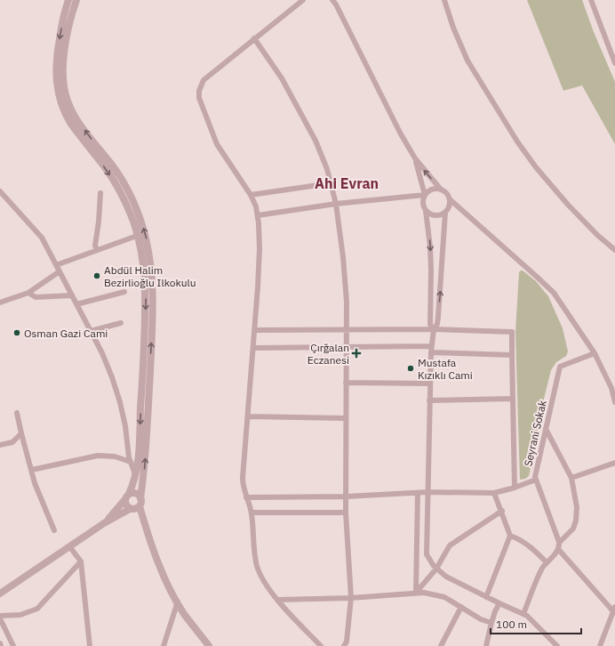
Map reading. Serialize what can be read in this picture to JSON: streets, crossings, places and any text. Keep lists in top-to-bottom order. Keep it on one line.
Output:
{"streets":{"street":["Seyrani Sokak"]},"districts":["Ahi Evran"],"places":{"other":["Abdül Halim Bezirlioğlu Ilkokulu","Osman Gazi Cami","Mustafa Kızıklı Cami"],"health":["Çırğalan Eczanesi"]},"scale_bar":"100 m"}
